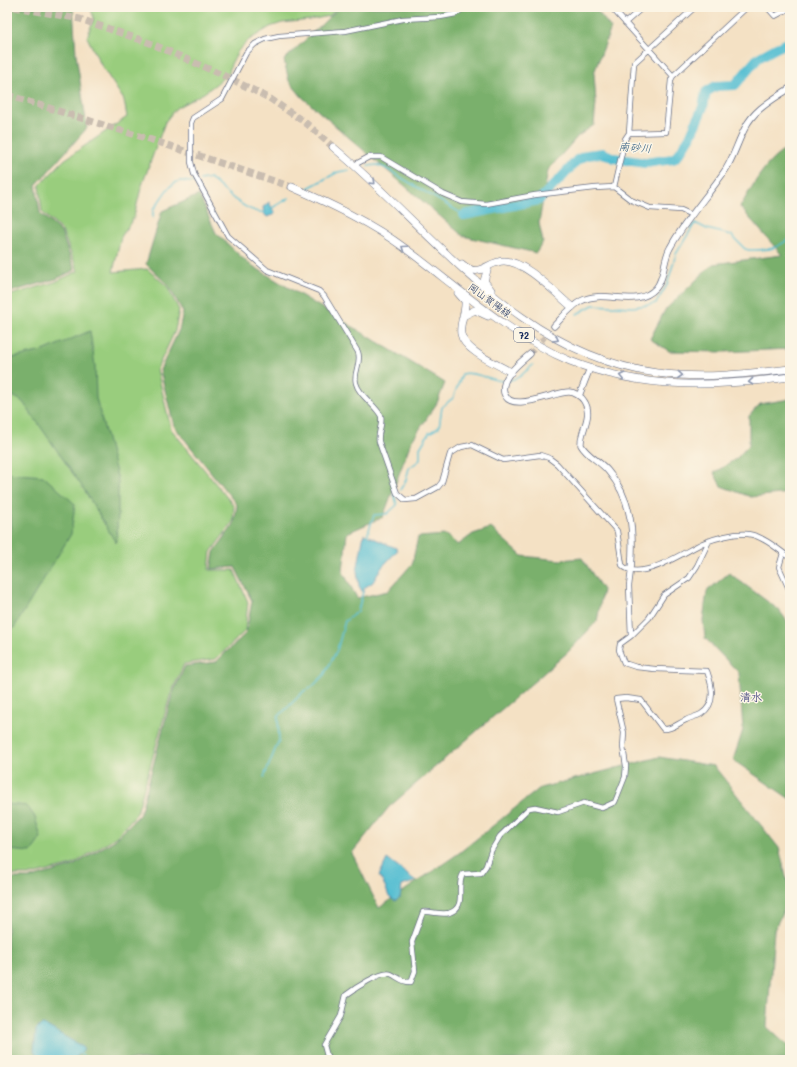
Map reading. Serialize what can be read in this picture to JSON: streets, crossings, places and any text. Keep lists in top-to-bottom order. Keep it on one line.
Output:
{"streets":{"main road":["岡山賀陽線","72"]},"districts":["清水"],"water":["南砂川"]}
